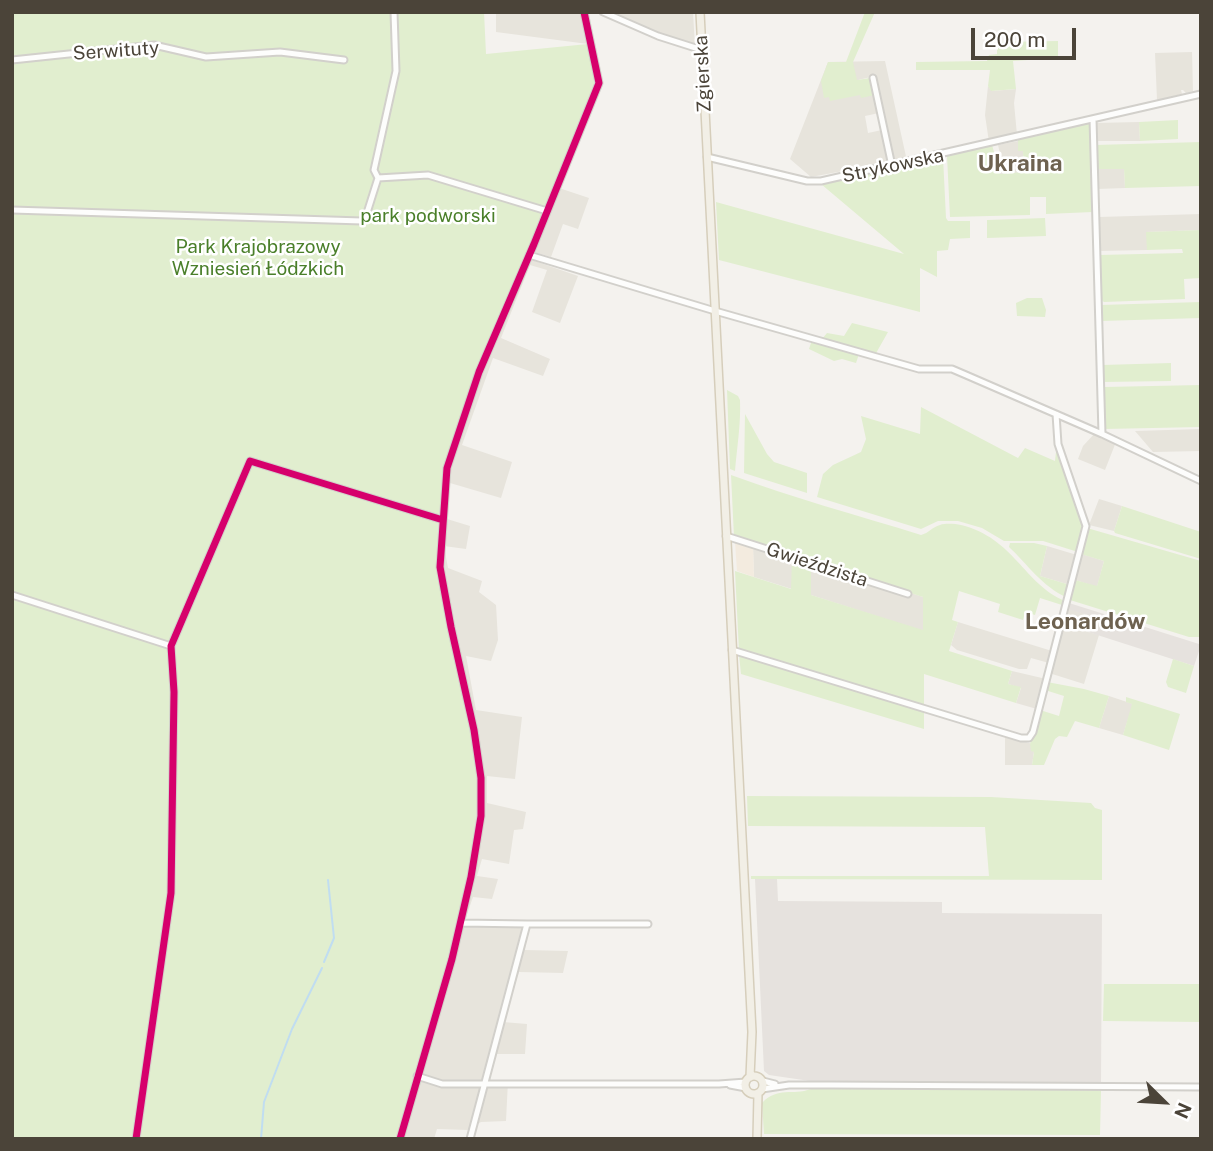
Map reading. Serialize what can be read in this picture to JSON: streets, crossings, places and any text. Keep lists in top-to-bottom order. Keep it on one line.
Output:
{"streets":{"main road":["Zgierska"],"street":["Serwituty","Strykowska","Gwieździsta"]},"crossings":[["Zgierska","Strykowska"],["Zgierska","Gwieździsta"]],"districts":["Ukraina","Leonardów"],"parks":["park podworski","Park Krajobrazowy Wzniesień Łódzkich"],"scale_bar":"200 m","north":"bottom right"}
